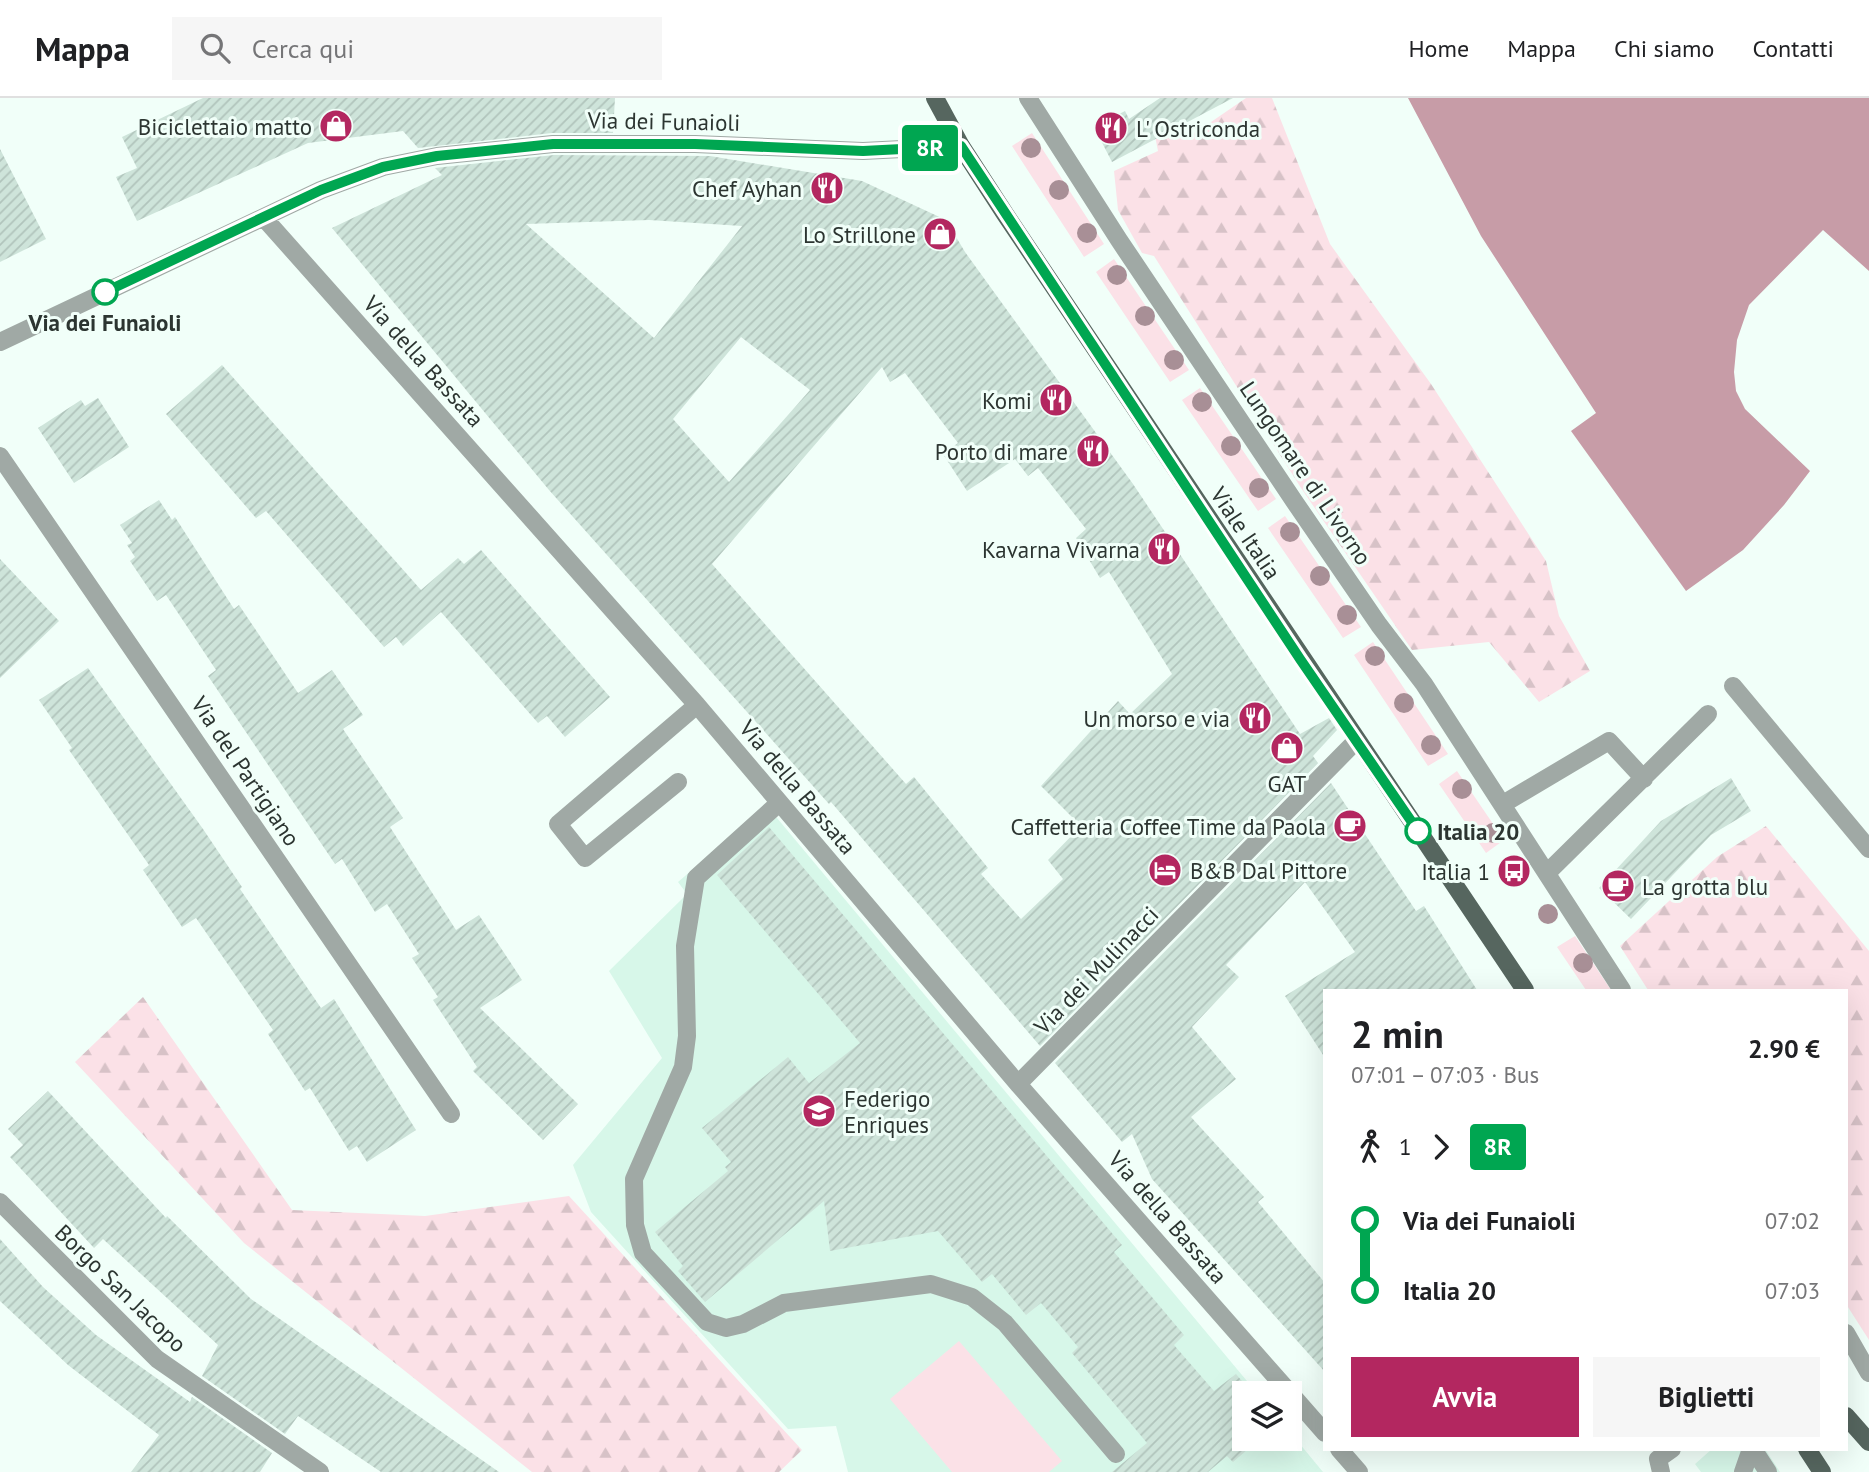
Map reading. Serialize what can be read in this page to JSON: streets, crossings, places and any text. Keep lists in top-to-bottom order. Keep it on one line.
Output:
{"streets":{"main road":["Viale Italia"],"street":["Via dei Funaioli","Via della Bassata","Lungomare di Livorno","Via del Partigiano","Via dei Mulinacci","Borgo San Jacopo"]},"crossings":[["Via dei Funaioli","Via della Bassata"],["Via dei Funaioli","Viale Italia"],["Via della Bassata","Via dei Mulinacci"],["Viale Italia","Via dei Mulinacci"]],"places":{"shop":["Biciclettaio matto","Lo Strillone","GAT"],"restaurant":["L' Ostriconda","Chef Ayhan","Komi","Porto di mare","Kavarna Vivarna","Un morso e via"],"other":["Via dei Funaioli","Italia 20"],"cafe":["Caffetteria Coffee Time da Paola","La grotta blu"],"hotel":["B&B Dal Pittore"],"bus stop":["Italia 1"],"school or university":["Federigo Enriques"]},"lines":["bus line 8R"],"page":{"header":"Mappa","search":"Cerca qui","nav":["Home","Mappa","Chi siamo","Contatti"],"on_map":"8R","heading":["2 min","07:01 – 07:03 · Bus","2.90 €"],"legs":["1","8R"],"list":[{"name":"Via dei Funaioli","value":"07:02"},{"name":"Italia 20","value":"07:03"}],"buttons":["Avvia","Biglietti"]}}
